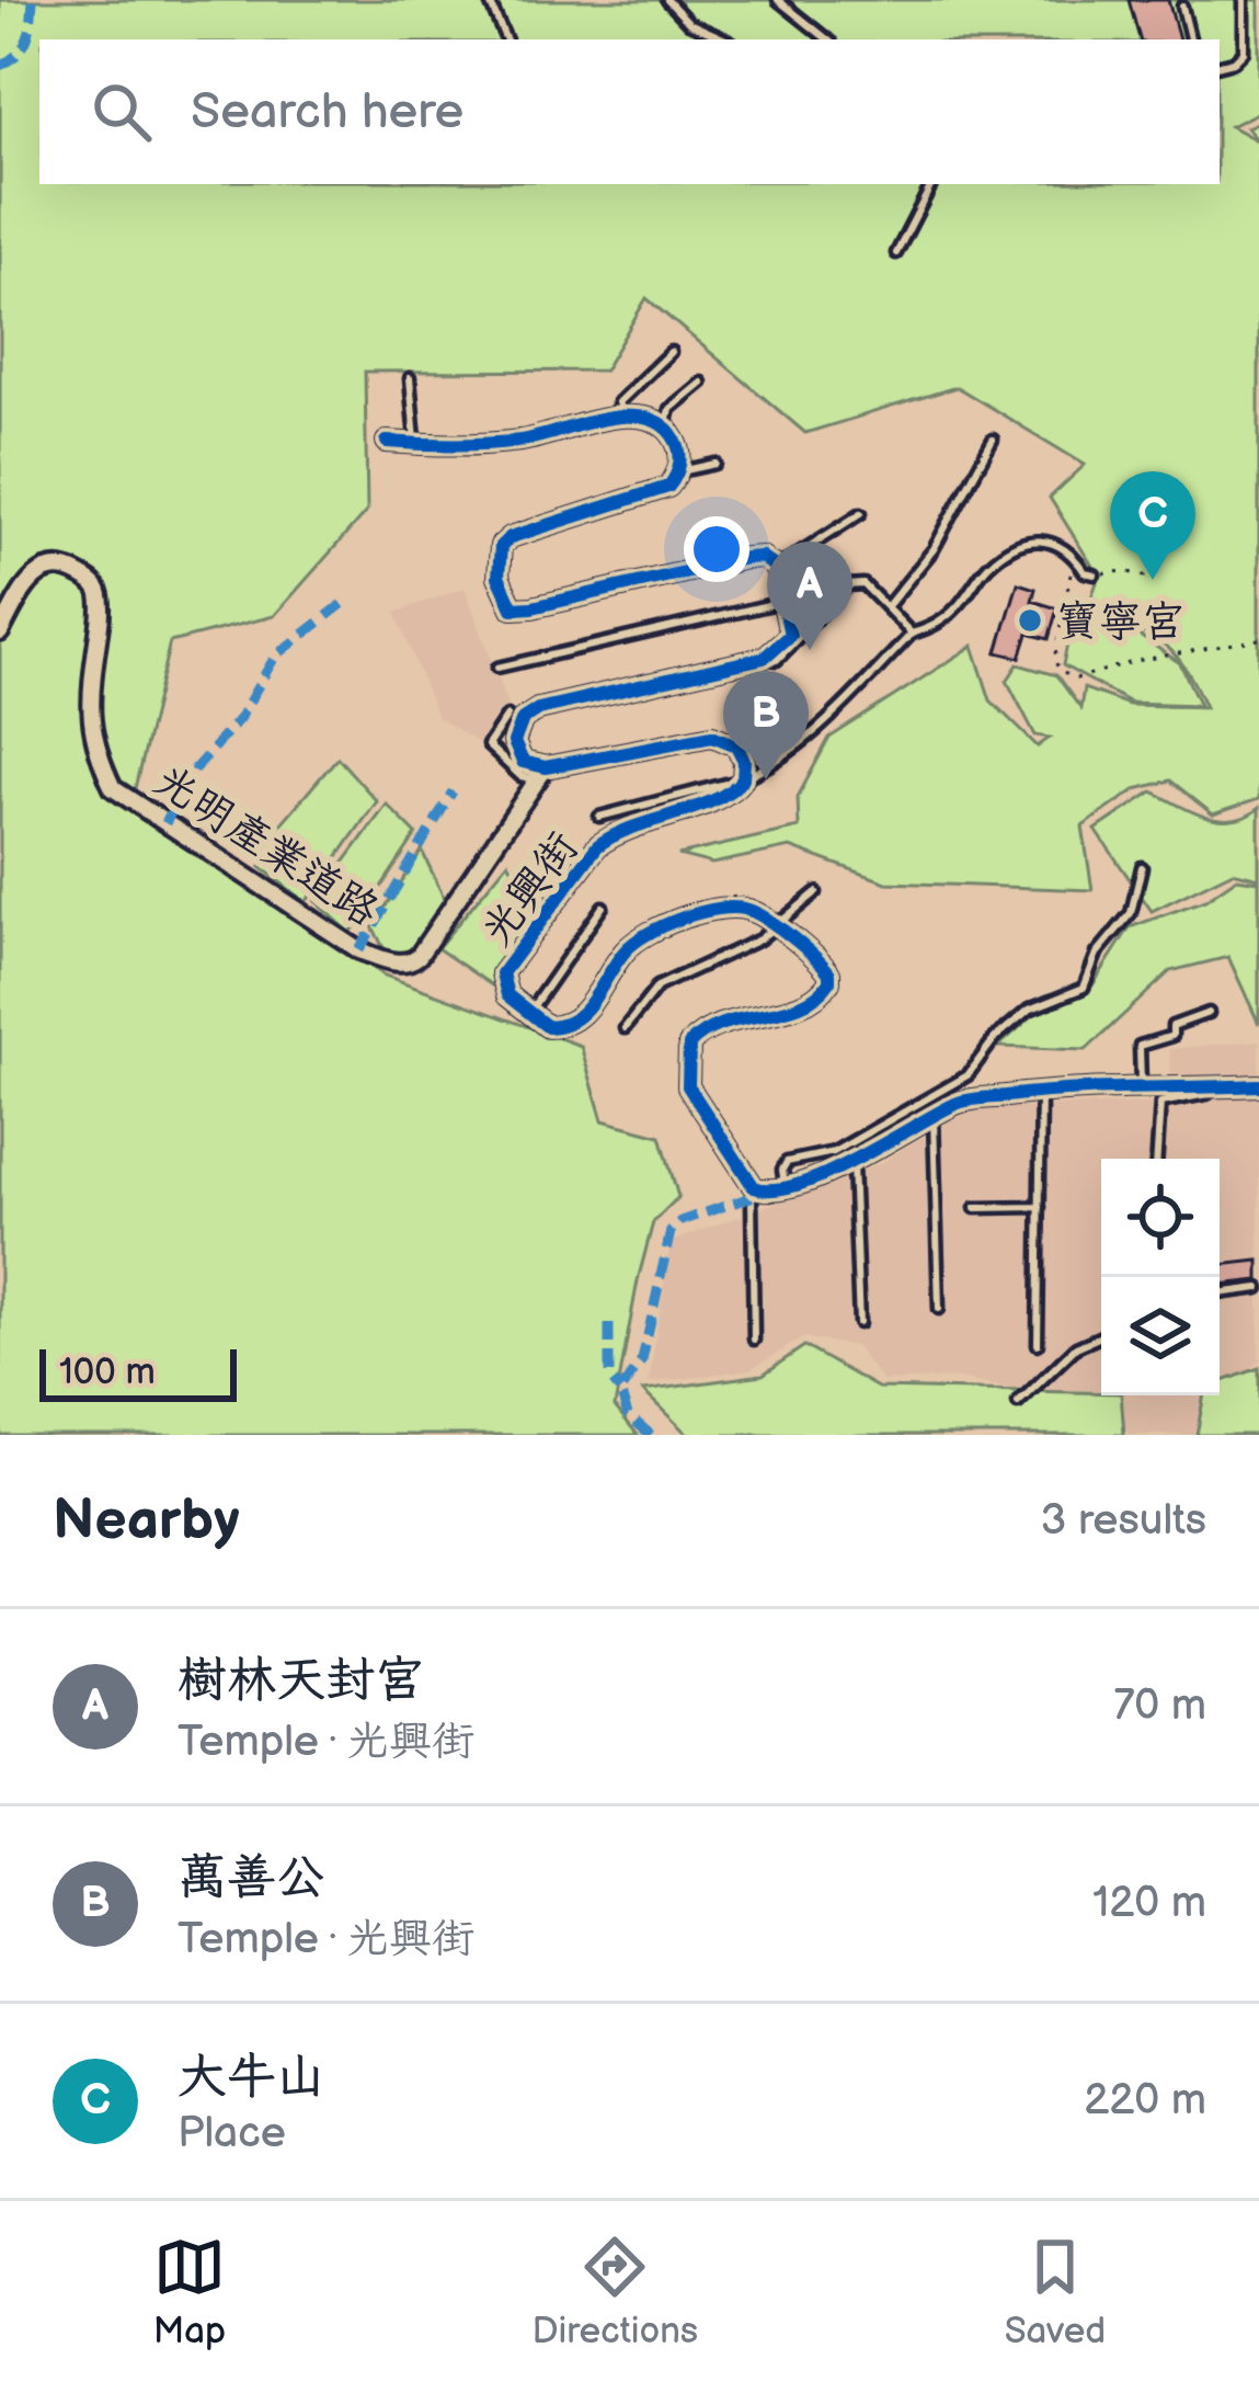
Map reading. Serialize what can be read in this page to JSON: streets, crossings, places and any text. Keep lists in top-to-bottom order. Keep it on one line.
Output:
{"streets":{"street":["光明產業道路","光興街"]},"crossings":[["光明產業道路","光興街"]],"places":["寶寧宮"],"scale_bar":"100 m","page":{"search":"Search here","pins":["C","A","B"],"scale":"100 m","heading":["Nearby","3 results"],"list":[{"mark":"A","name":"樹林天封宮","note":"Temple · 光興街","value":"70 m"},{"mark":"B","name":"萬善公","note":"Temple · 光興街","value":"120 m"},{"mark":"C","name":"大牛山","note":"Place","value":"220 m"}],"nav":["Map","Directions","Saved"]}}
